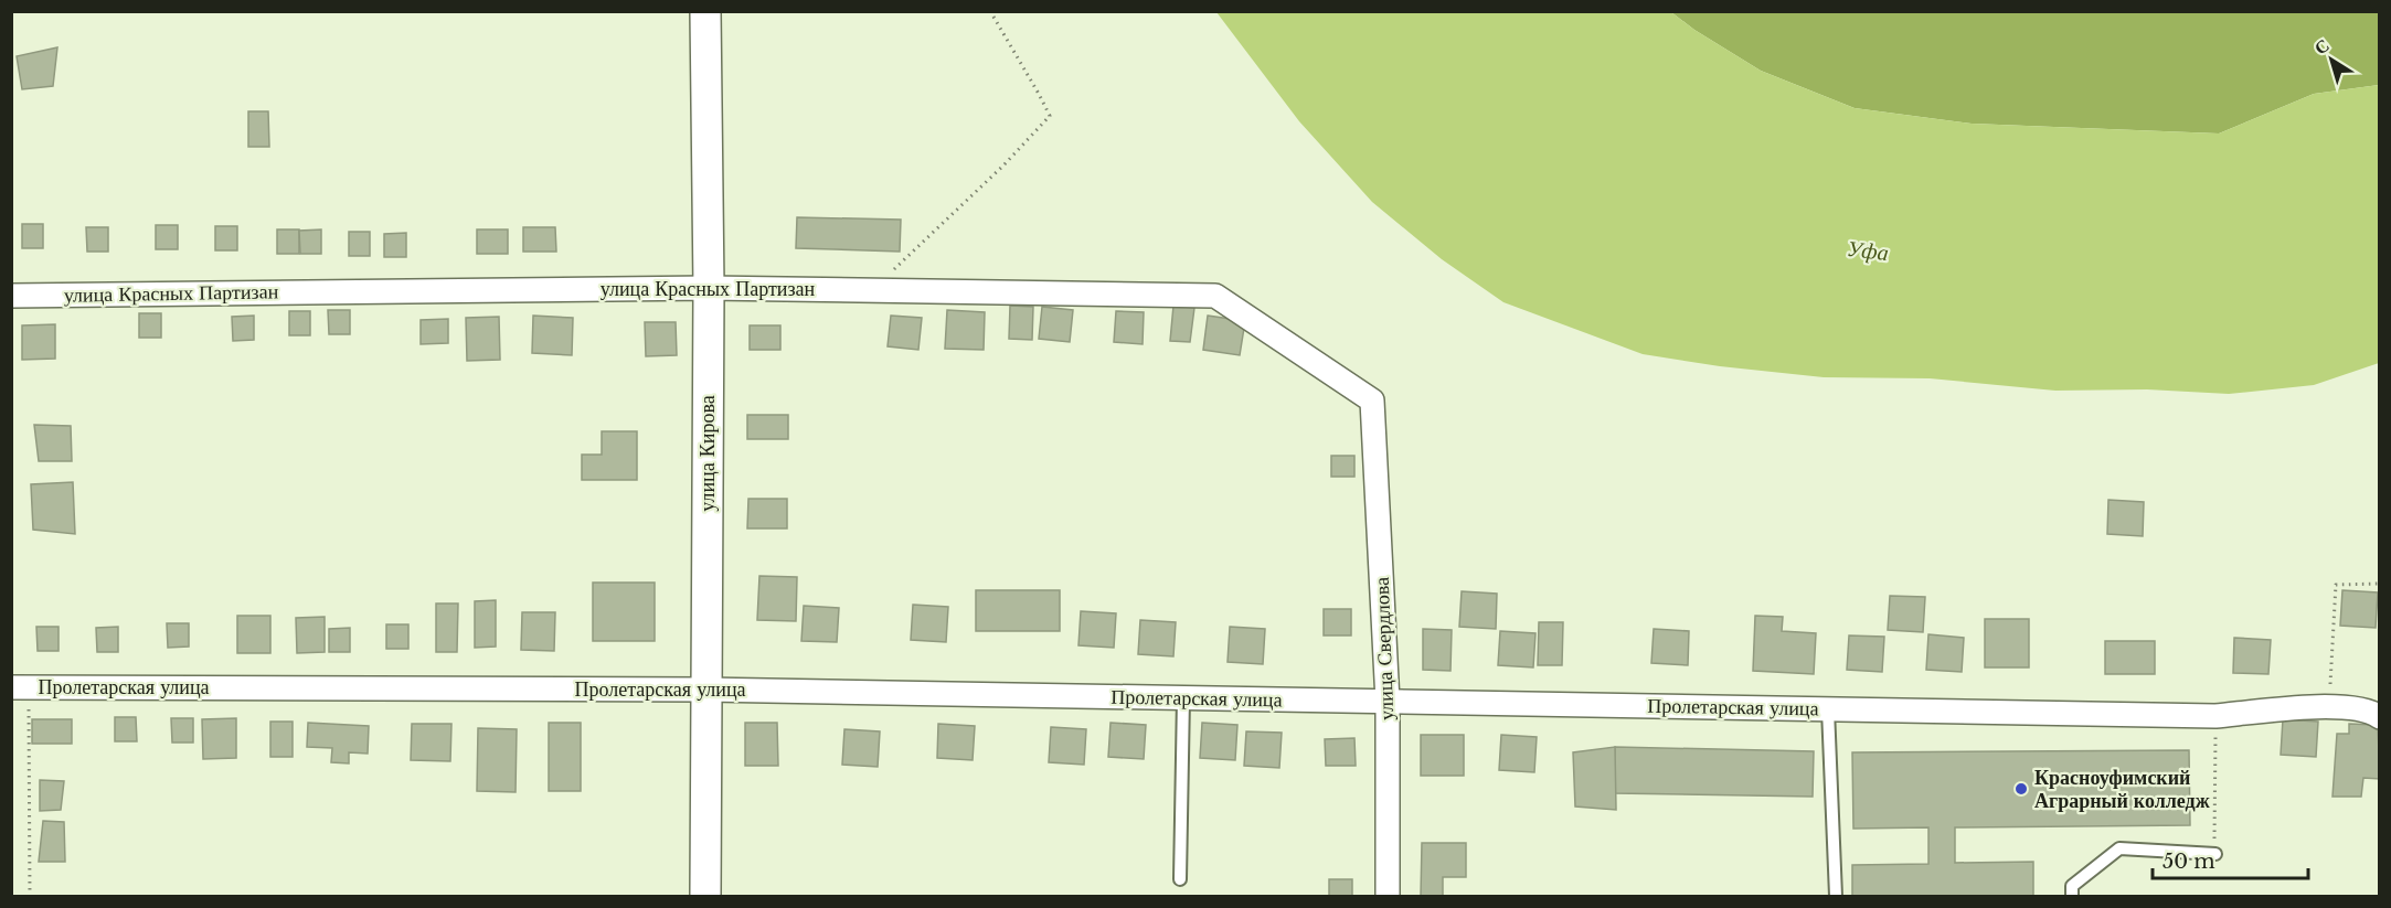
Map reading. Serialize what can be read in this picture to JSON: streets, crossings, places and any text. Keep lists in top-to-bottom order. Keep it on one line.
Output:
{"streets":{"street":["улица Красных Партизан","улица Кирова","улица Свердлова","Пролетарская улица"]},"crossings":[["улица Красных Партизан","улица Кирова"],["улица Красных Партизан","улица Свердлова"],["улица Кирова","Пролетарская улица"],["улица Свердлова","Пролетарская улица"]],"water":["Уфа"],"places":["Красноуфимский Аграрный колледж"],"scale_bar":"50 m","north":"top left"}
